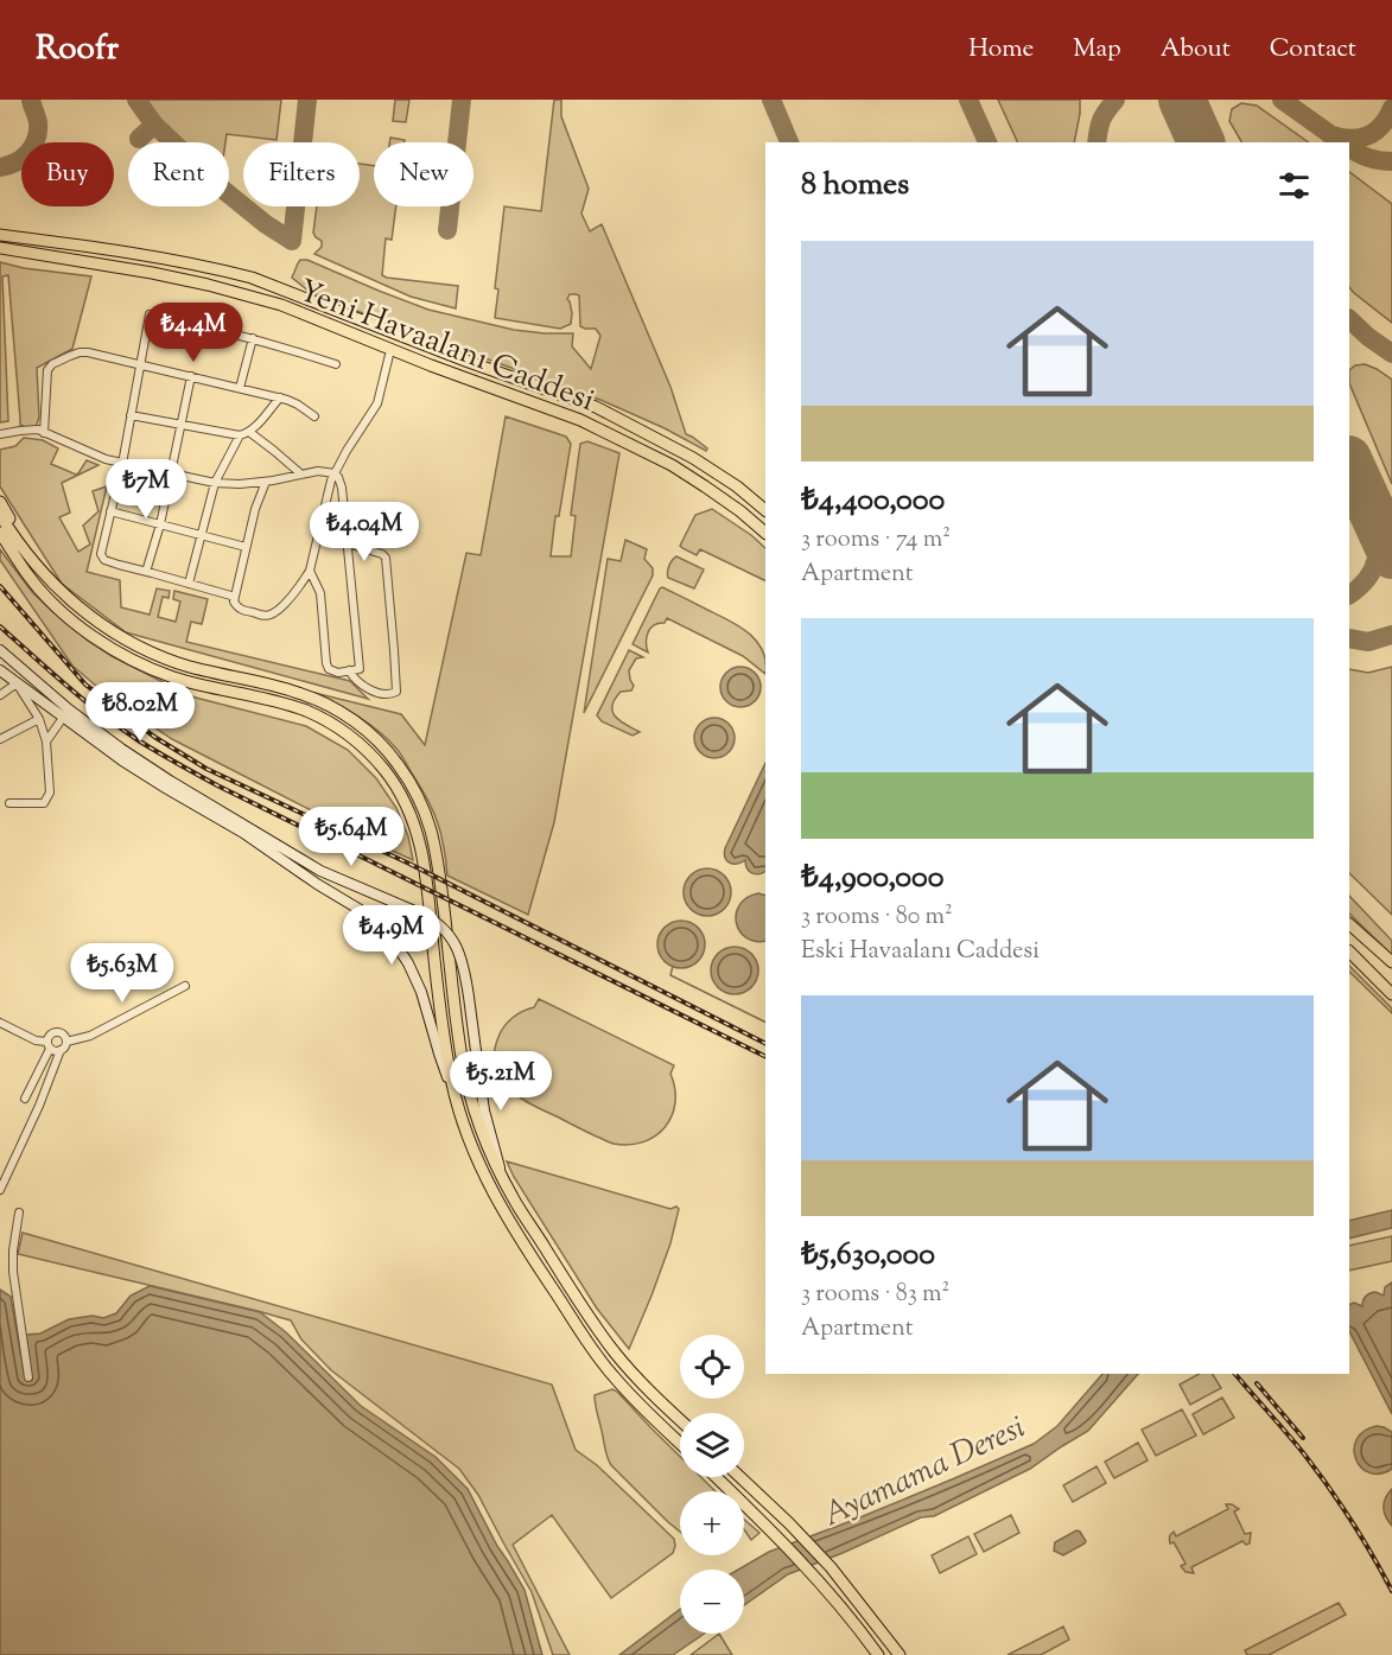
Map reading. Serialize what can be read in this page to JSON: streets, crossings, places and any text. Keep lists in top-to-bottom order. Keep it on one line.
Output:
{"streets":{"main road":["Yeni Havaalanı Caddesi"]},"water":["Ayamama Deresi"],"page":{"header":"Roofr","nav":["Home","Map","About","Contact"],"chip":["Buy","Rent","Filters","New"],"heading":"8 homes","list":[{"name":"₺4,400,000","note":"3 rooms · 74 m² · Apartment"},{"name":"₺4,900,000","note":"3 rooms · 80 m² · Eski Havaalanı Caddesi"},{"name":"₺5,630,000","note":"3 rooms · 83 m² · Apartment"}],"price":["₺4.4M","₺7M","₺4.04M","₺8.02M","₺5.64M","₺4.9M","₺5.63M","₺5.21M"],"map_buttons":["+","−"]}}
